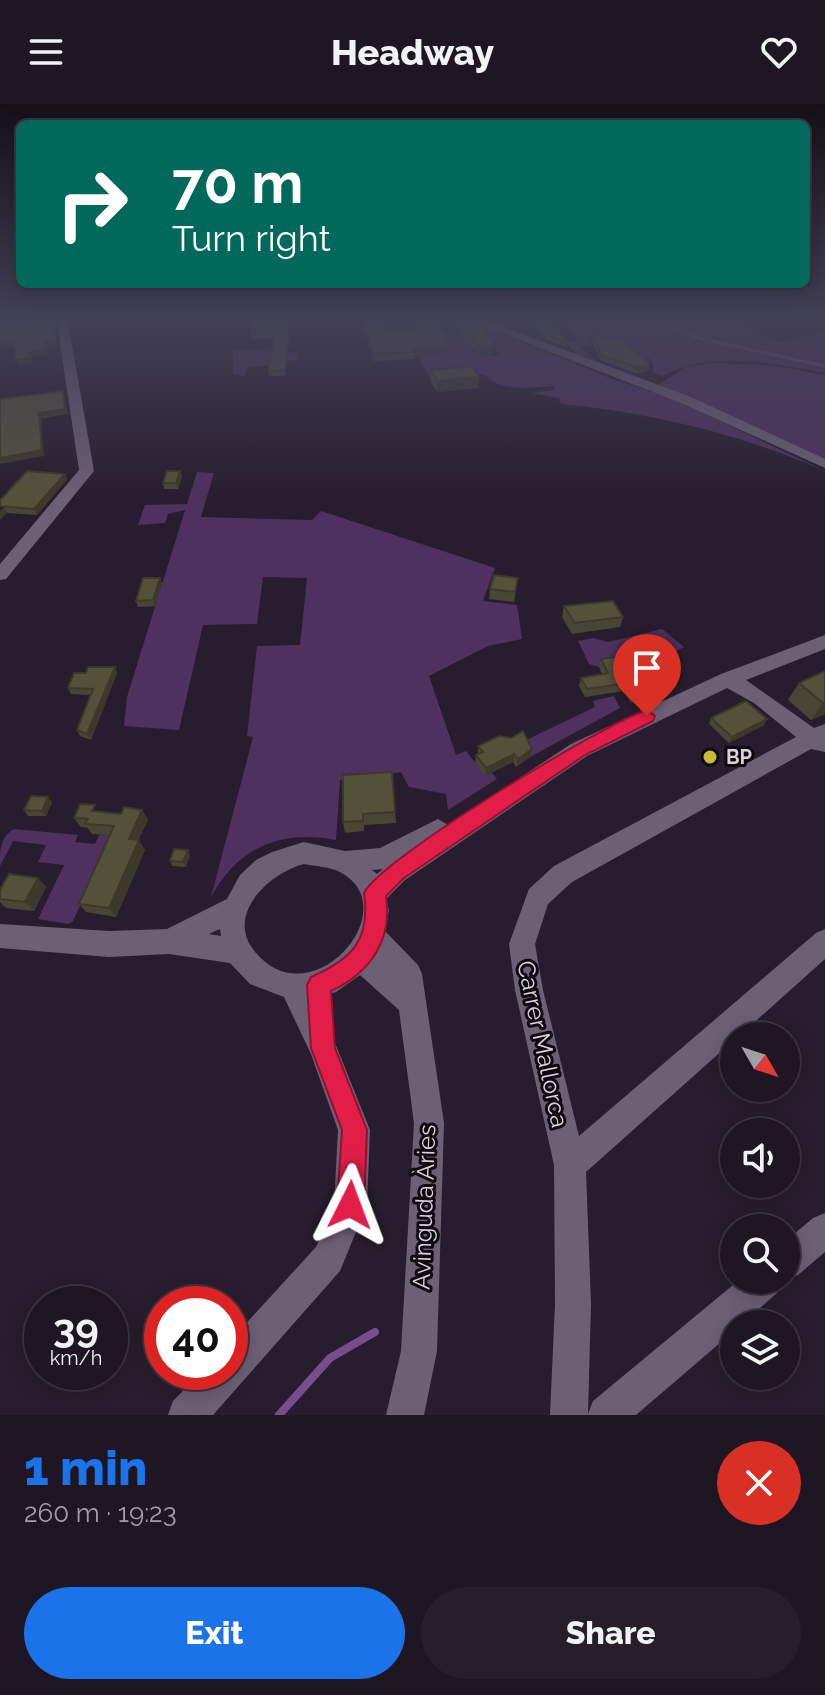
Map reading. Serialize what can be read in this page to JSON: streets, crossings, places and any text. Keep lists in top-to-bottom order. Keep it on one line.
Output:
{"streets":{"street":["Carrer Mallorca","Avinguda Àries"]},"places":["BP"],"north":"bottom right","page":{"header":"Headway","turn":["70 m","Turn right"],"speed":"39 km/h","limit":"40","heading":["1 min","260 m · 19:23"],"buttons":["Exit","Share"]}}
